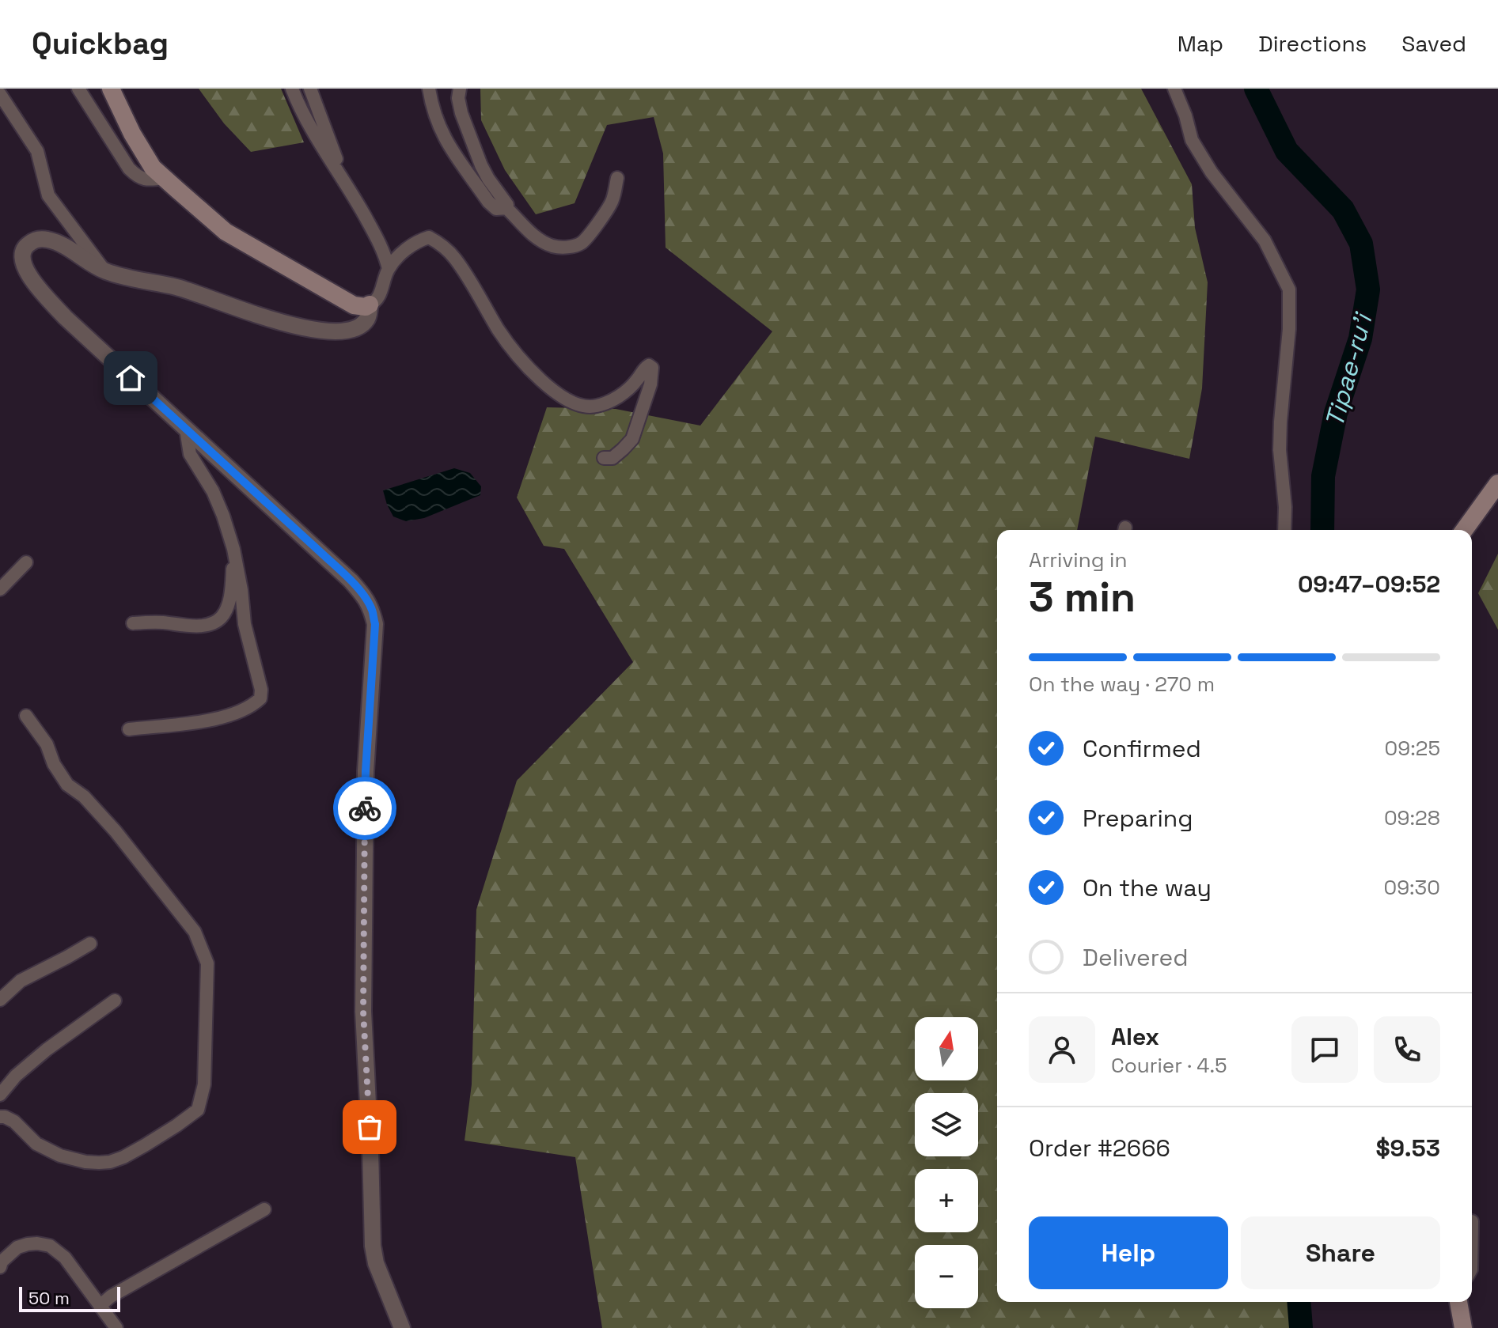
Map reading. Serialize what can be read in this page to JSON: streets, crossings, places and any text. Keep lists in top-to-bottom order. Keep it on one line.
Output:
{"water":["Tipae-ru’i"],"scale_bar":"50 m","north":"top","page":{"header":"Quickbag","nav":["Map","Directions","Saved"],"heading":["3 min","Arriving in","09:47–09:52"],"panel":["Alex","Courier · 4.5","Order #2666","$9.53"],"bar":"On the way · 270 m","list":[["Confirmed","09:25"],["Preparing","09:28"],["On the way","09:30"],"Delivered"],"map_buttons":["+","−"],"buttons":["Help","Share"],"scale":"50 m"}}
